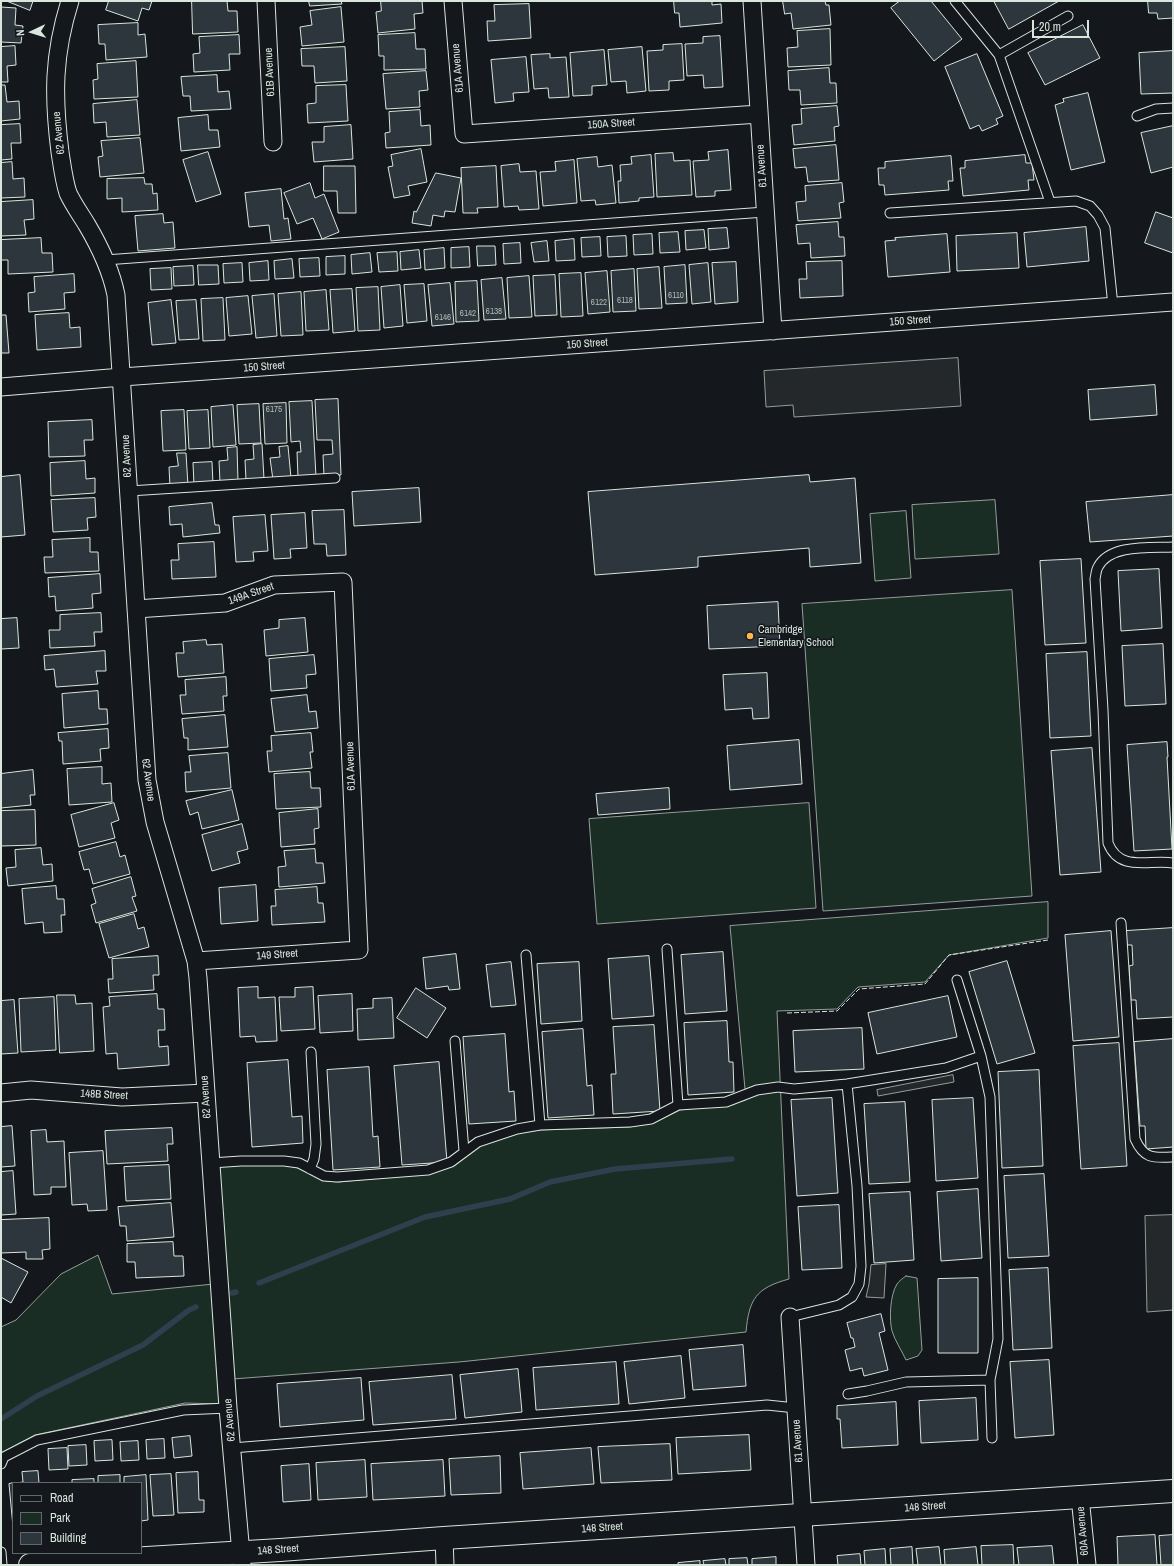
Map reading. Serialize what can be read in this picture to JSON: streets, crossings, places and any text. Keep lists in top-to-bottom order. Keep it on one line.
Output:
{"streets":{"main road":["148 Street"],"street":["61A Avenue","61B Avenue","150A Street","62 Avenue","61 Avenue","150 Street","149A Street","149 Street","148B Street","60A Avenue"]},"crossings":[["61A Avenue","150A Street"],["61A Avenue","149A Street"],["61A Avenue","149 Street"],["150A Street","61 Avenue"],["62 Avenue","150 Street"],["62 Avenue","149A Street"],["62 Avenue","149 Street"],["62 Avenue","148B Street"],["62 Avenue","148 Street"],["61 Avenue","150 Street"],["61 Avenue","148 Street"],["148 Street","60A Avenue"]],"places":["Cambridge Elementary School"],"house_numbers":["6110","6118","6122","6138","6142","6146","6175"],"legend":["Road","Park","Building"],"scale_bar":"20 m","north":"left"}
